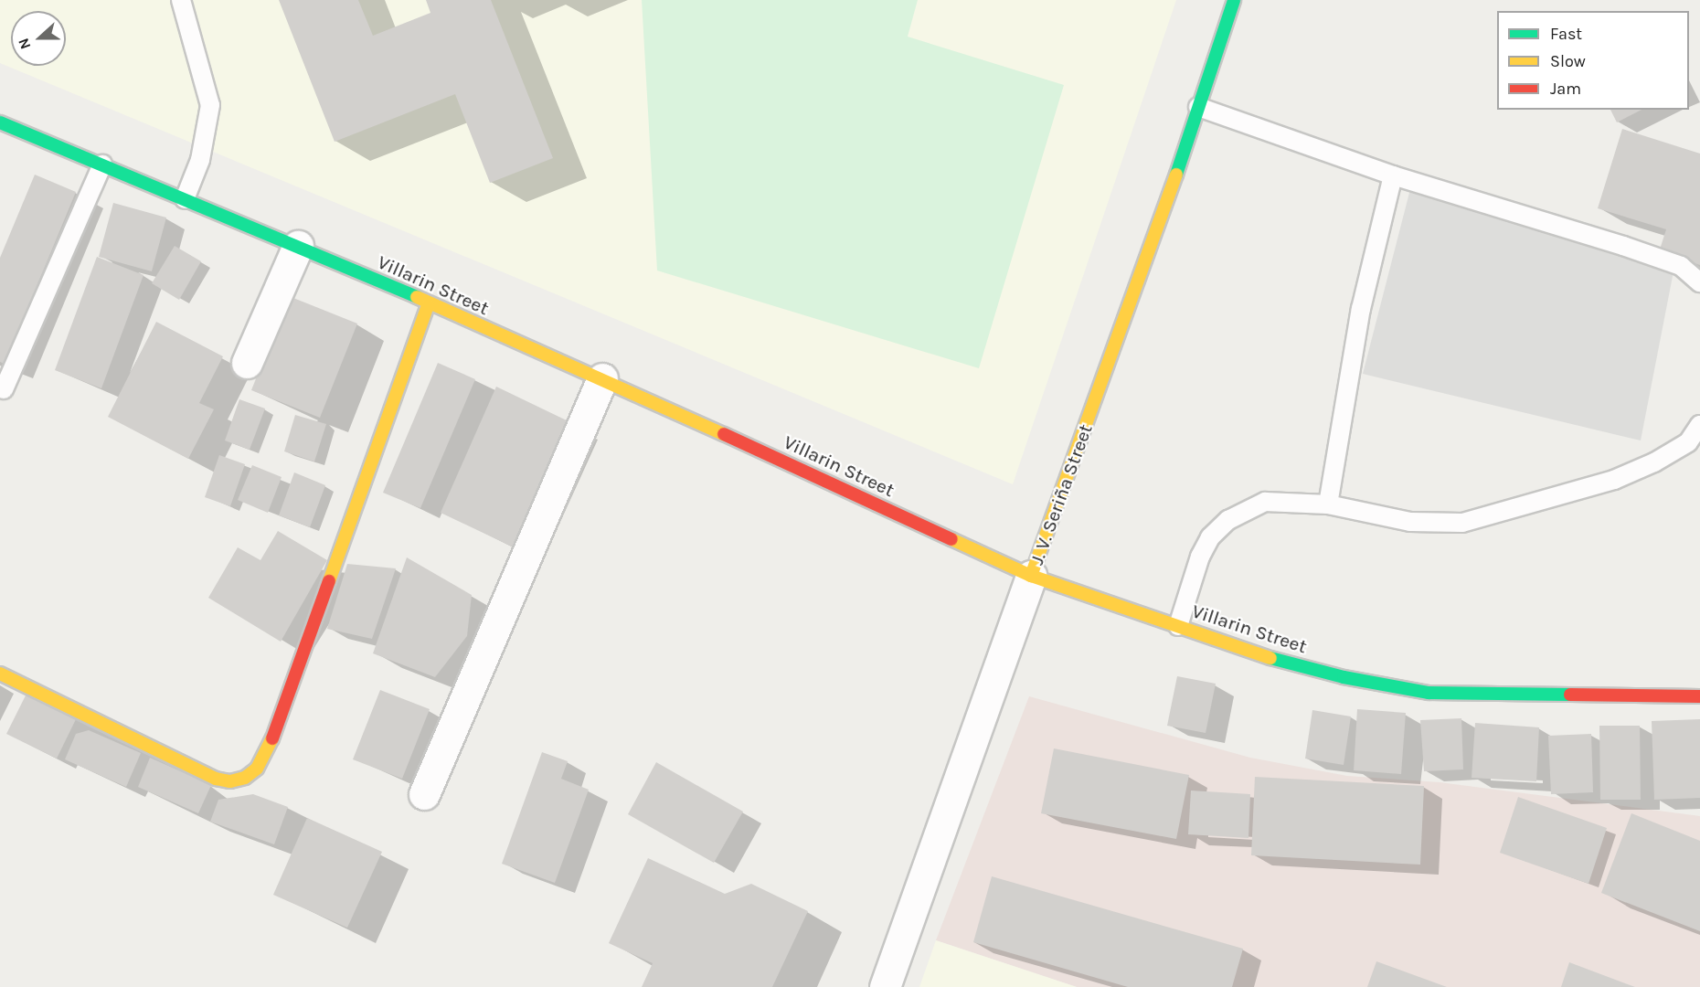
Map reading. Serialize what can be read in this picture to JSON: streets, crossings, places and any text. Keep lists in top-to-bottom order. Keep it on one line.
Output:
{"streets":{"main road":["Villarin Street","J. V. Seriña Street"]},"crossings":[["Villarin Street","J. V. Seriña Street"]],"legend":["Fast","Slow","Jam"],"north":"left"}
